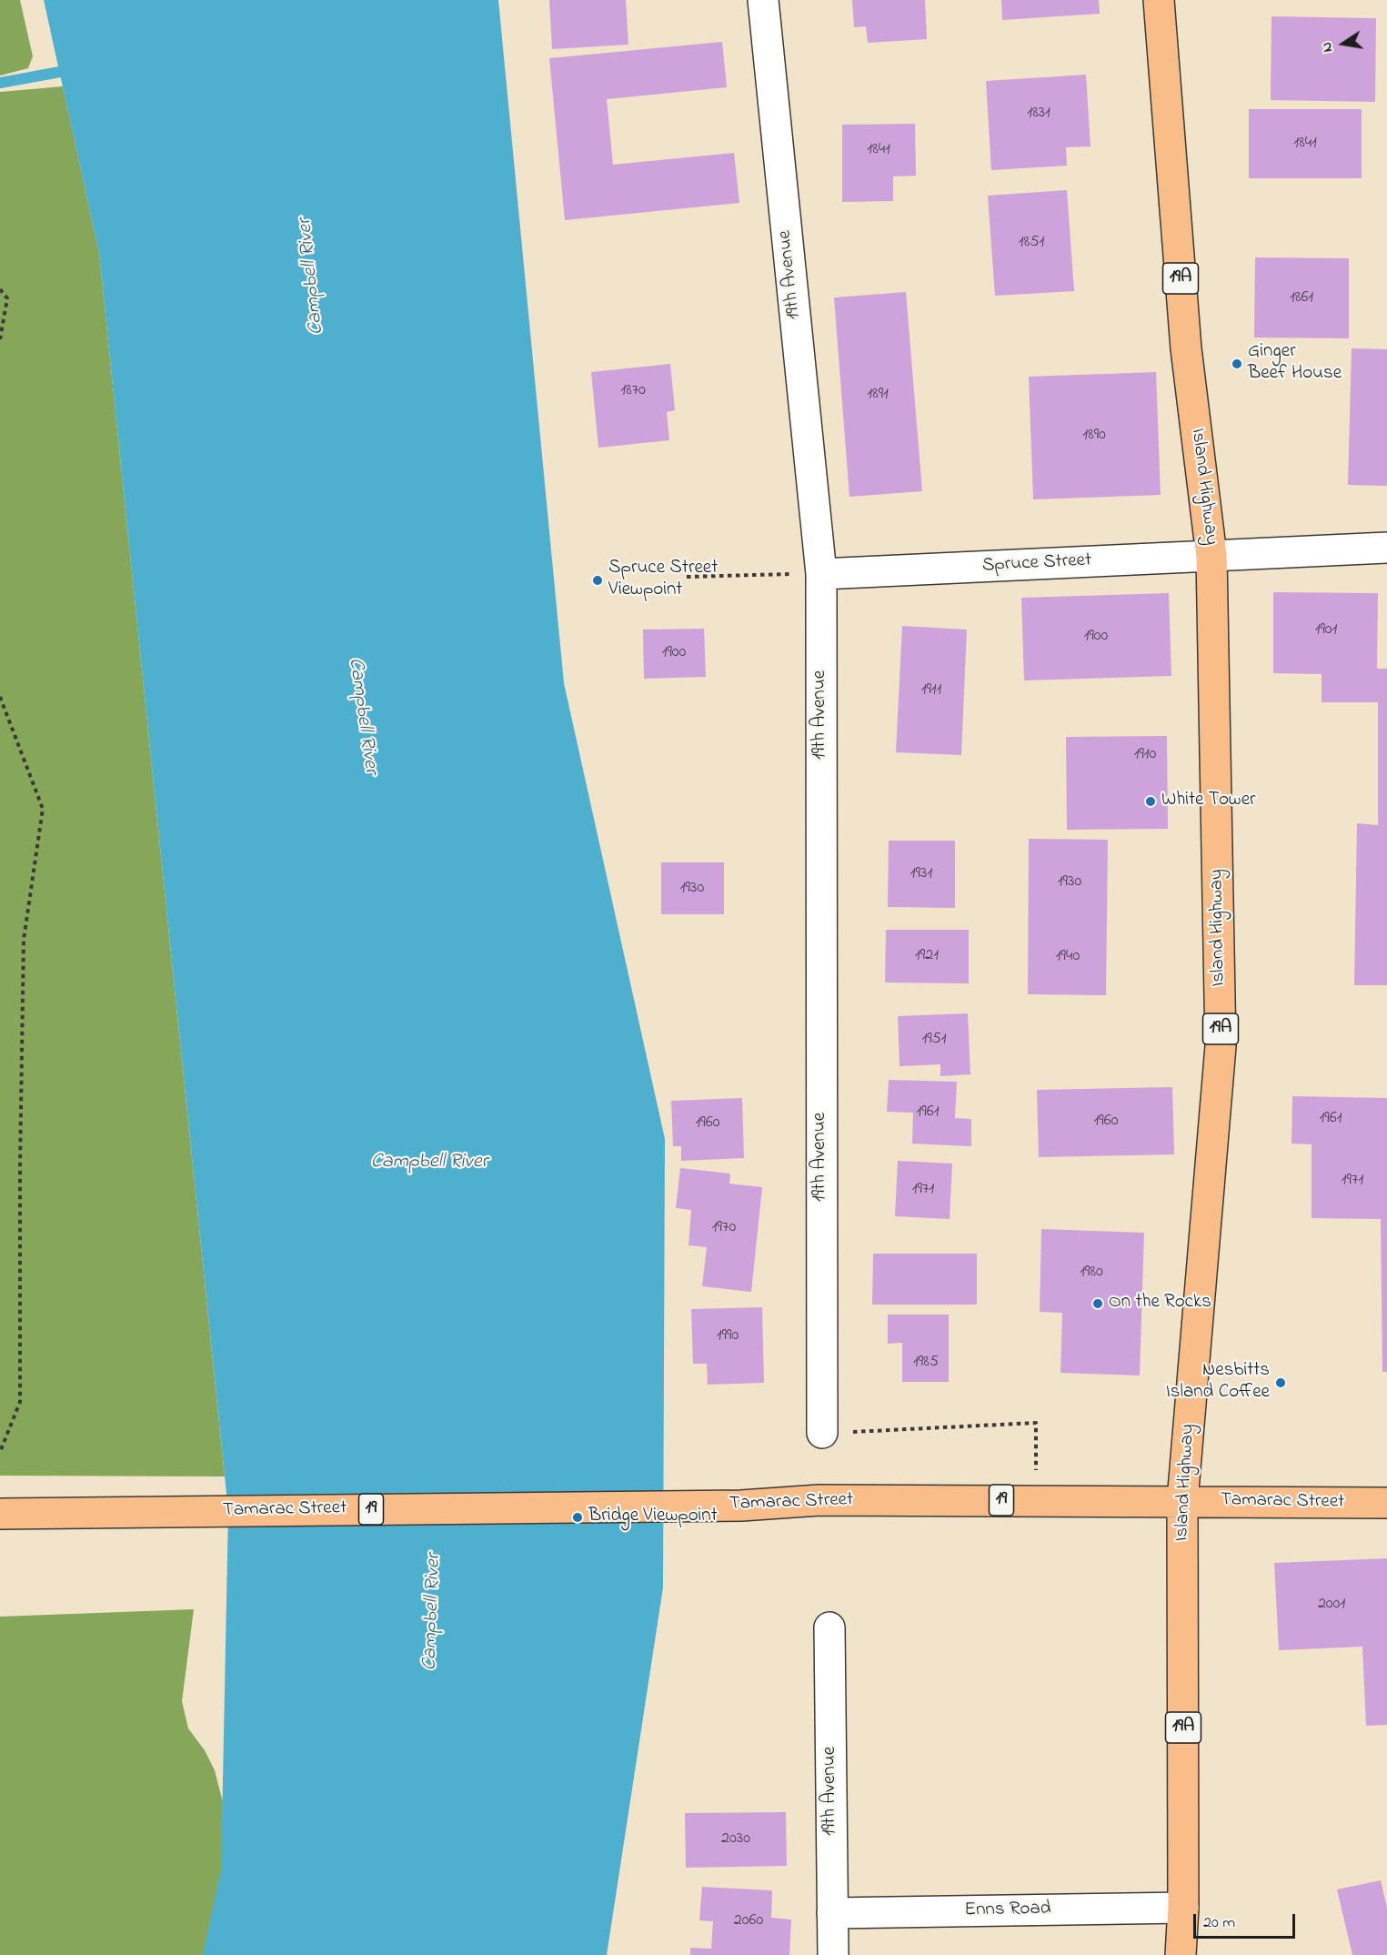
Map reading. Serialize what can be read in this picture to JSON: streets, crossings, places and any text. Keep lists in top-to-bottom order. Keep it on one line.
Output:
{"streets":{"main road":["19A","Island Highway","19","Tamarac Street"],"street":["19th Avenue","Spruce Street","Enns Road"]},"crossings":[["19th Avenue","Spruce Street"],["19th Avenue","Enns Road"],["Island Highway","Spruce Street"],["Island Highway","Tamarac Street"],["Island Highway","Enns Road"]],"water":["Campbell River"],"places":["Ginger Beef House","Spruce Street Viewpoint","White Tower","On the Rocks","Nesbitts Island Coffee","Bridge Viewpoint"],"house_numbers":["1831","1841","1841","1851","1861","1870","1891","1890","1901","1900","1900","1911","1910","1931","1930","1930","1921","1940","1951","1961","1961","1960","1960","1971","1971","1970","1980","1990","1985","2001","2030","2060"],"scale_bar":"20 m","north":"left"}
